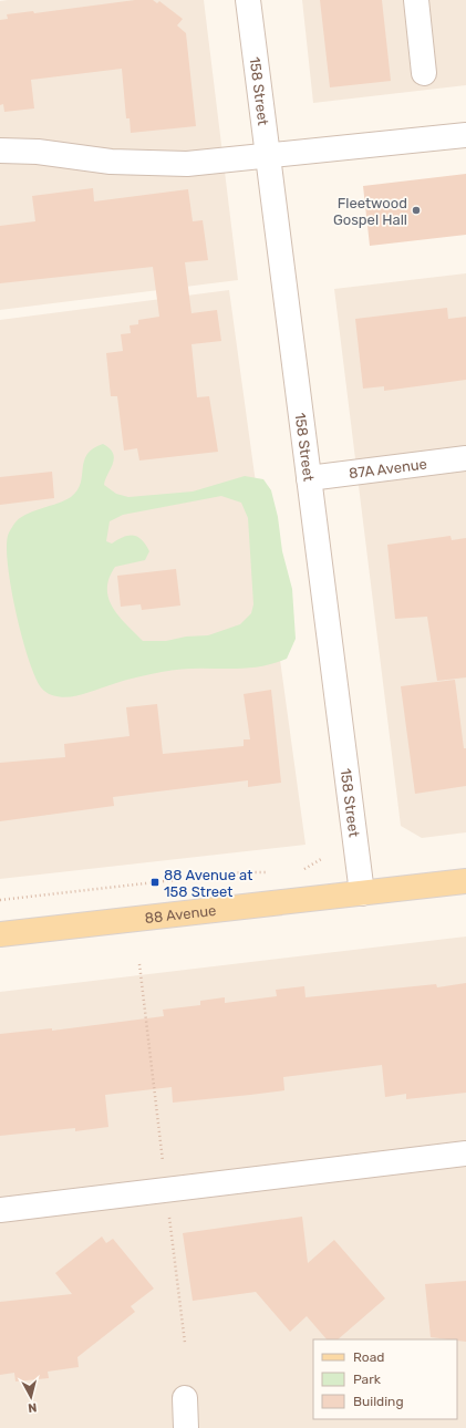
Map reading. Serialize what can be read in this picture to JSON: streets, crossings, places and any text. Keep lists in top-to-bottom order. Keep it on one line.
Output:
{"streets":{"main road":["88 Avenue"],"street":["158 Street","87A Avenue"]},"crossings":[["158 Street","87A Avenue"],["158 Street","88 Avenue"]],"places":{"other":["Fleetwood Gospel Hall"],"transit":["88 Avenue at 158 Street"]},"legend":["Road","Park","Building"],"north":"bottom"}
